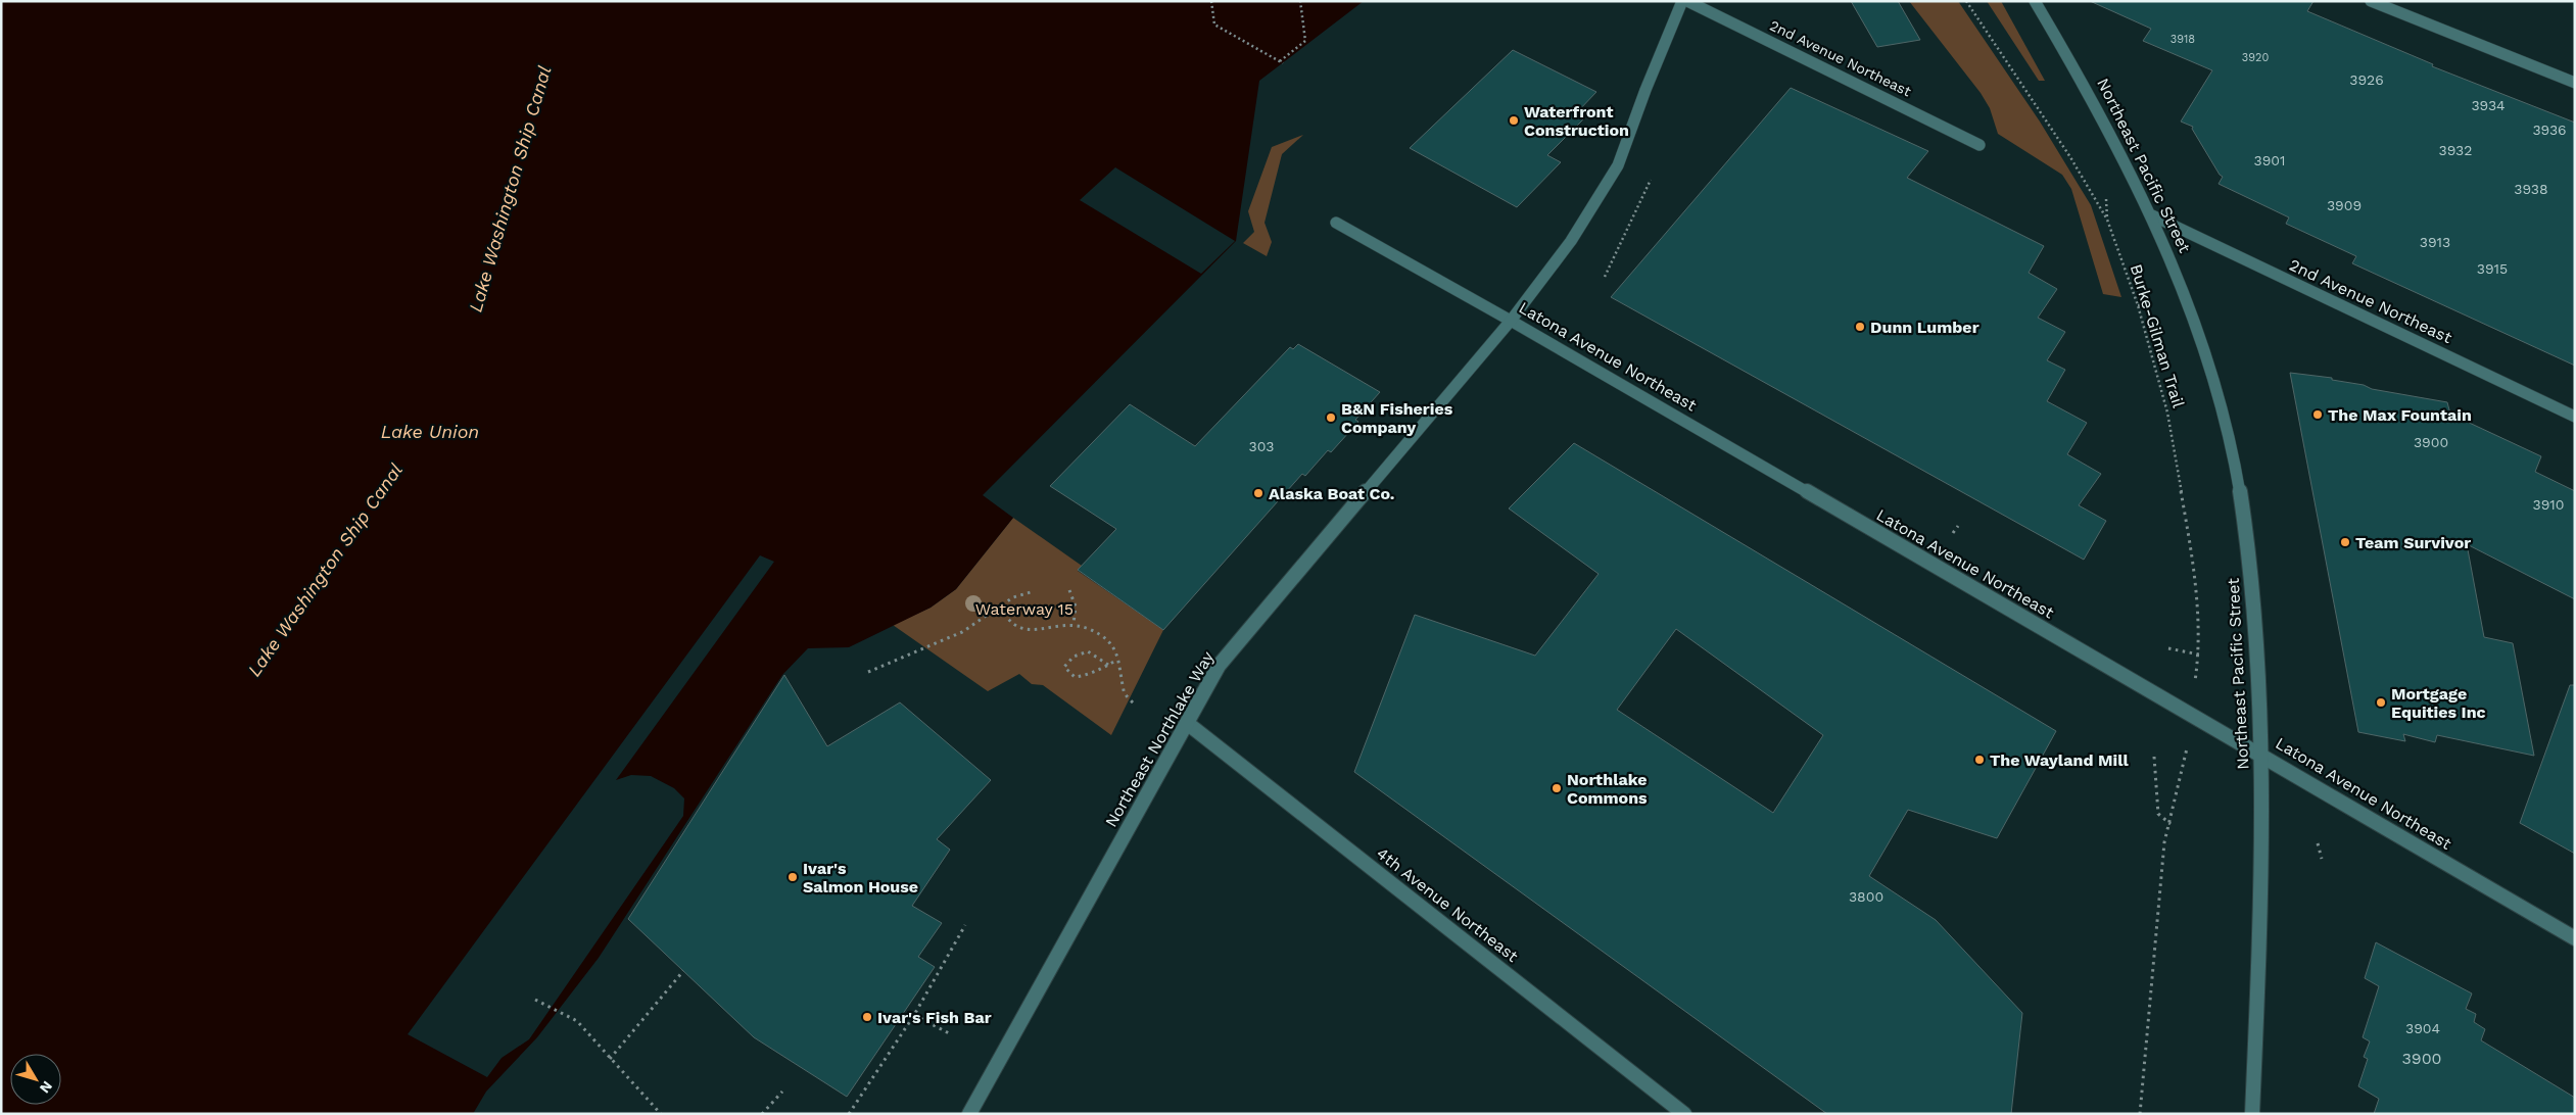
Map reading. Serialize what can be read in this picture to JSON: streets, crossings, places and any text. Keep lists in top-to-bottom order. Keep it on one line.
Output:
{"streets":{"street":["2nd Avenue Northeast","Northeast Pacific Street","Latona Avenue Northeast","Northeast Northlake Way","4th Avenue Northeast"],"path":["Burke-Gilman Trail"]},"crossings":[["2nd Avenue Northeast","Northeast Pacific Street"],["Northeast Pacific Street","Latona Avenue Northeast"],["Latona Avenue Northeast","Northeast Northlake Way"],["Northeast Northlake Way","4th Avenue Northeast"]],"water":["Lake Washington Ship Canal","Lake Union"],"parks":["Waterway 15"],"places":["Waterfront Construction","Dunn Lumber","The Max Fountain","B&N Fisheries Company","Alaska Boat Co.","Team Survivor","Mortgage Equities Inc","The Wayland Mill","Northlake Commons","Ivar's Salmon House","Ivar's Fish Bar"],"house_numbers":["3918","3920","3926","3934","3936","3932","3901","3938","3909","3913","3915","3900","303","3910","3800","3904","3900"],"north":"bottom right"}
